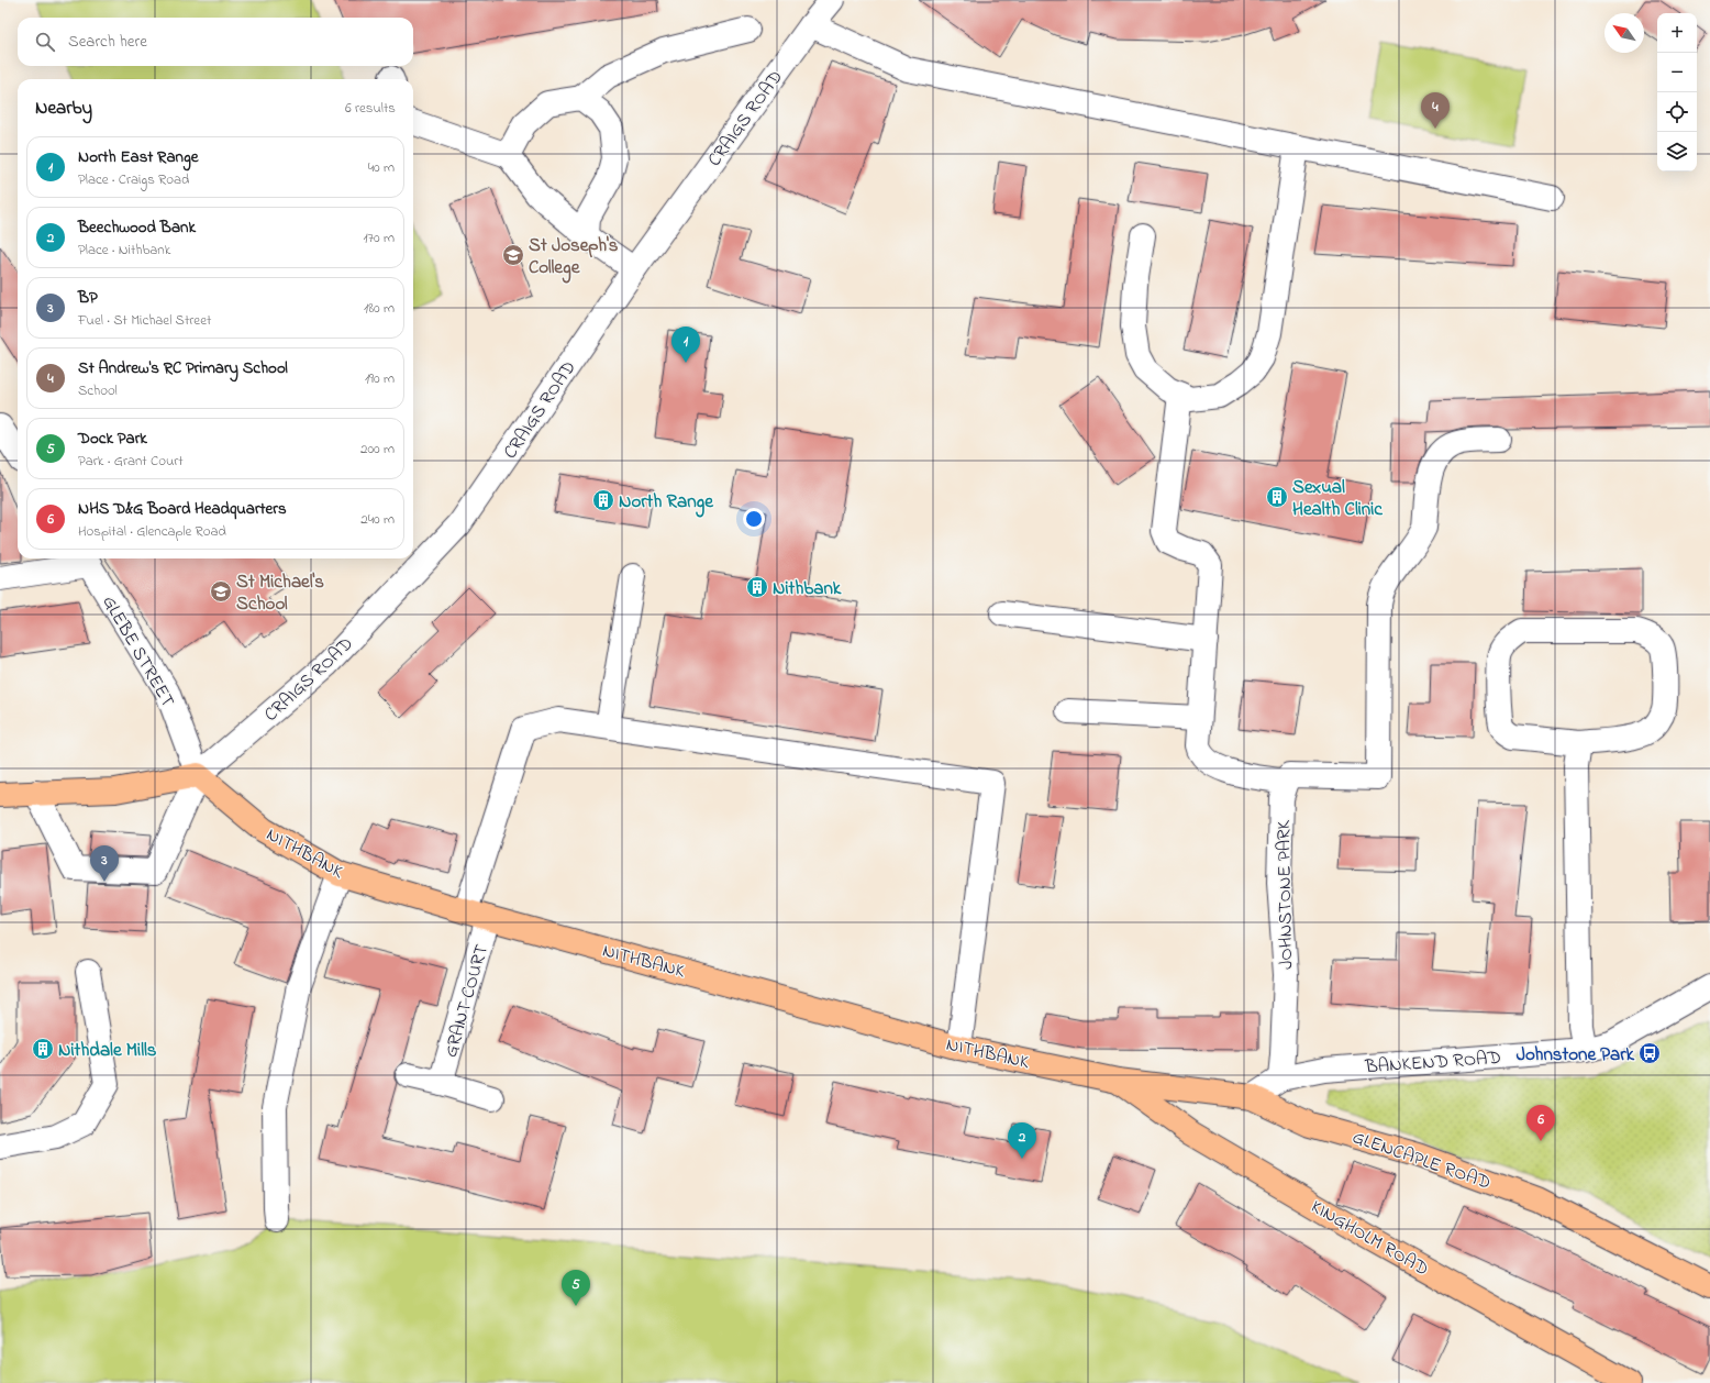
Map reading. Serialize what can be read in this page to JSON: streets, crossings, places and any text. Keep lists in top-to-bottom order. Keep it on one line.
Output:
{"streets":{"main road":["NITHBANK","GLENCAPLE ROAD","KINGHOLM ROAD"],"street":["CRAIGS ROAD","GLEBE STREET","JOHNSTONE PARK","GRANT COURT","BANKEND ROAD"]},"crossings":[["CRAIGS ROAD","GLEBE STREET"],["CRAIGS ROAD","NITHBANK"],["GLEBE STREET","NITHBANK"],["NITHBANK","GRANT COURT"],["NITHBANK","GLENCAPLE ROAD"],["NITHBANK","KINGHOLM ROAD"],["JOHNSTONE PARK","BANKEND ROAD"],["BANKEND ROAD","GLENCAPLE ROAD"],["GLENCAPLE ROAD","KINGHOLM ROAD"]],"places":{"school or university":["St Joseph's College","St Michael's School"],"building":["Sexual Health Clinic","North Range","Nithbank","Nithdale Mills"],"bus stop":["Johnstone Park"]},"north":"top left","page":{"map_buttons":["+","−"],"search":"Search here","heading":["Nearby","6 results"],"pins":["4","1","3","6","2","5"],"list":[{"mark":"1","name":"North East Range","note":"Place · Craigs Road","value":"40 m"},{"mark":"2","name":"Beechwood Bank","note":"Place · Nithbank","value":"170 m"},{"mark":"3","name":"BP","note":"Fuel · St Michael Street","value":"180 m"},{"mark":"4","name":"St Andrew's RC Primary School","note":"School","value":"190 m"},{"mark":"5","name":"Dock Park","note":"Park · Grant Court","value":"200 m"},{"mark":"6","name":"NHS D&G Board Headquarters","note":"Hospital · Glencaple Road","value":"240 m"}]}}
